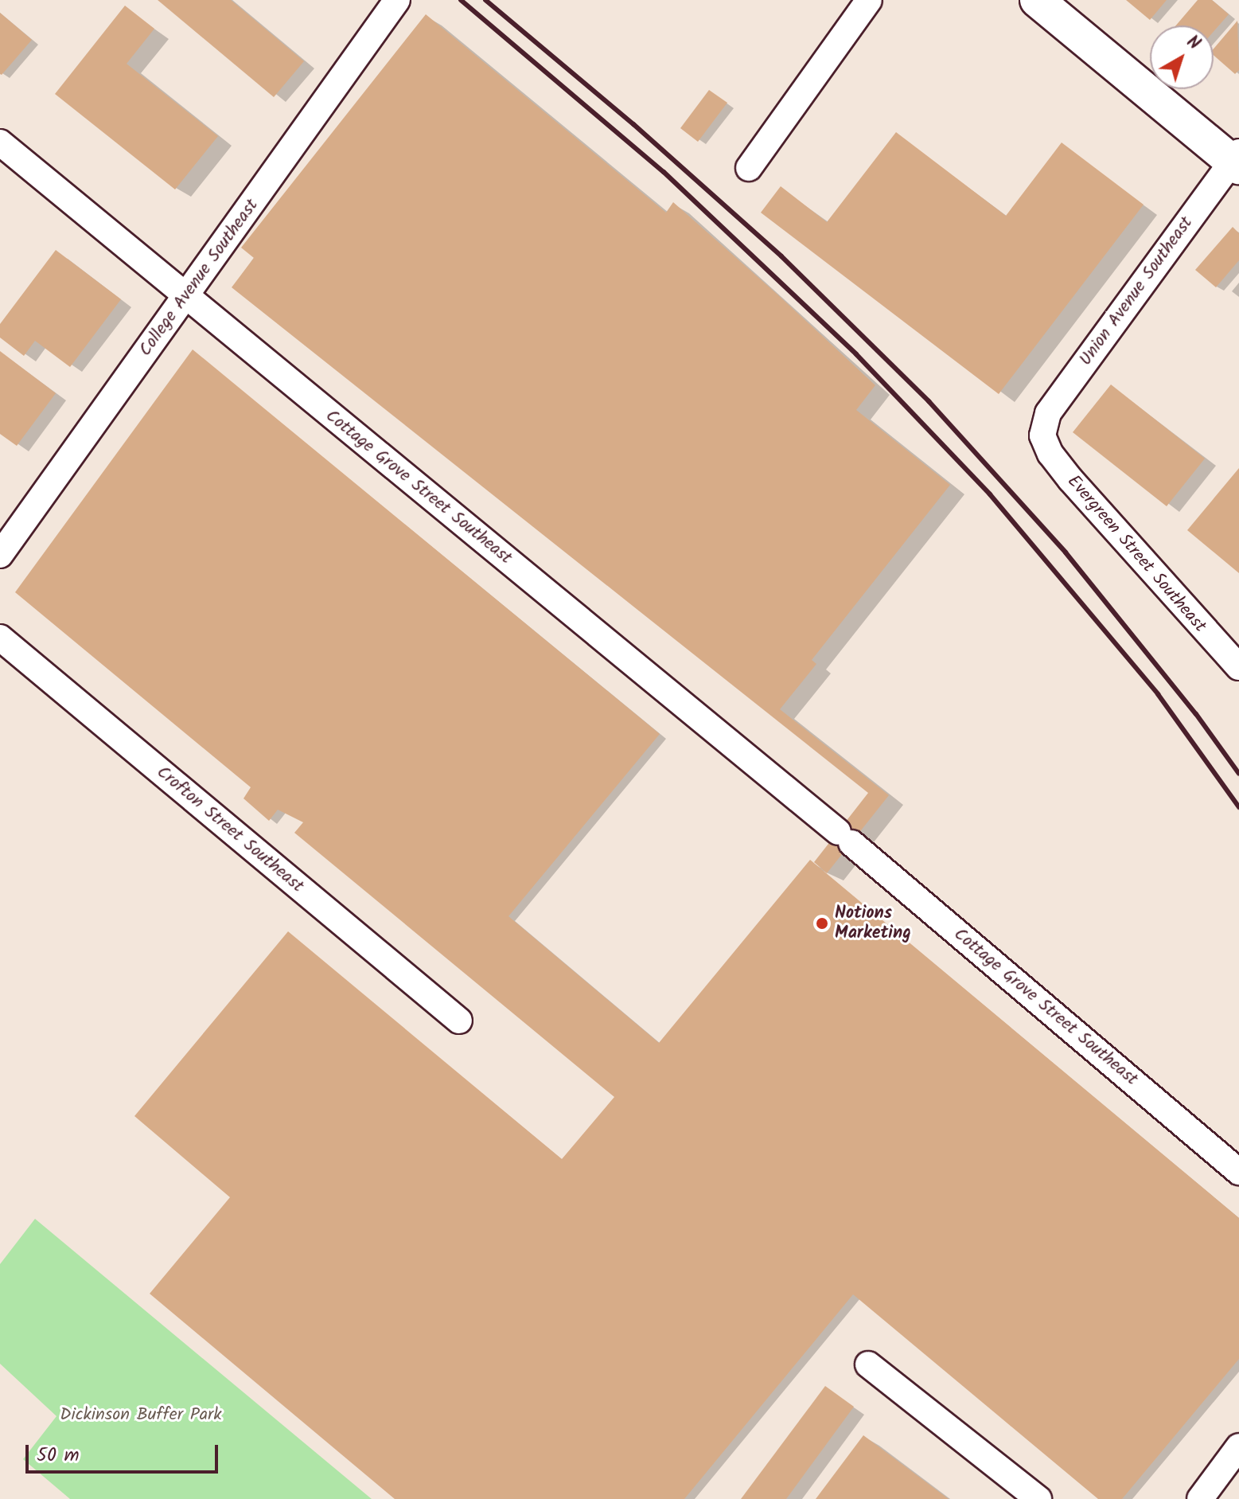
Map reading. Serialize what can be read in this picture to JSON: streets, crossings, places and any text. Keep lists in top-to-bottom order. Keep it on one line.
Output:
{"streets":{"street":["College Avenue Southeast","Union Avenue Southeast","Cottage Grove Street Southeast","Evergreen Street Southeast","Crofton Street Southeast"]},"crossings":[["College Avenue Southeast","Cottage Grove Street Southeast"],["Union Avenue Southeast","Evergreen Street Southeast"]],"parks":["Dickinson Buffer Park"],"places":["Notions Marketing"],"scale_bar":"50 m","north":"top right"}
